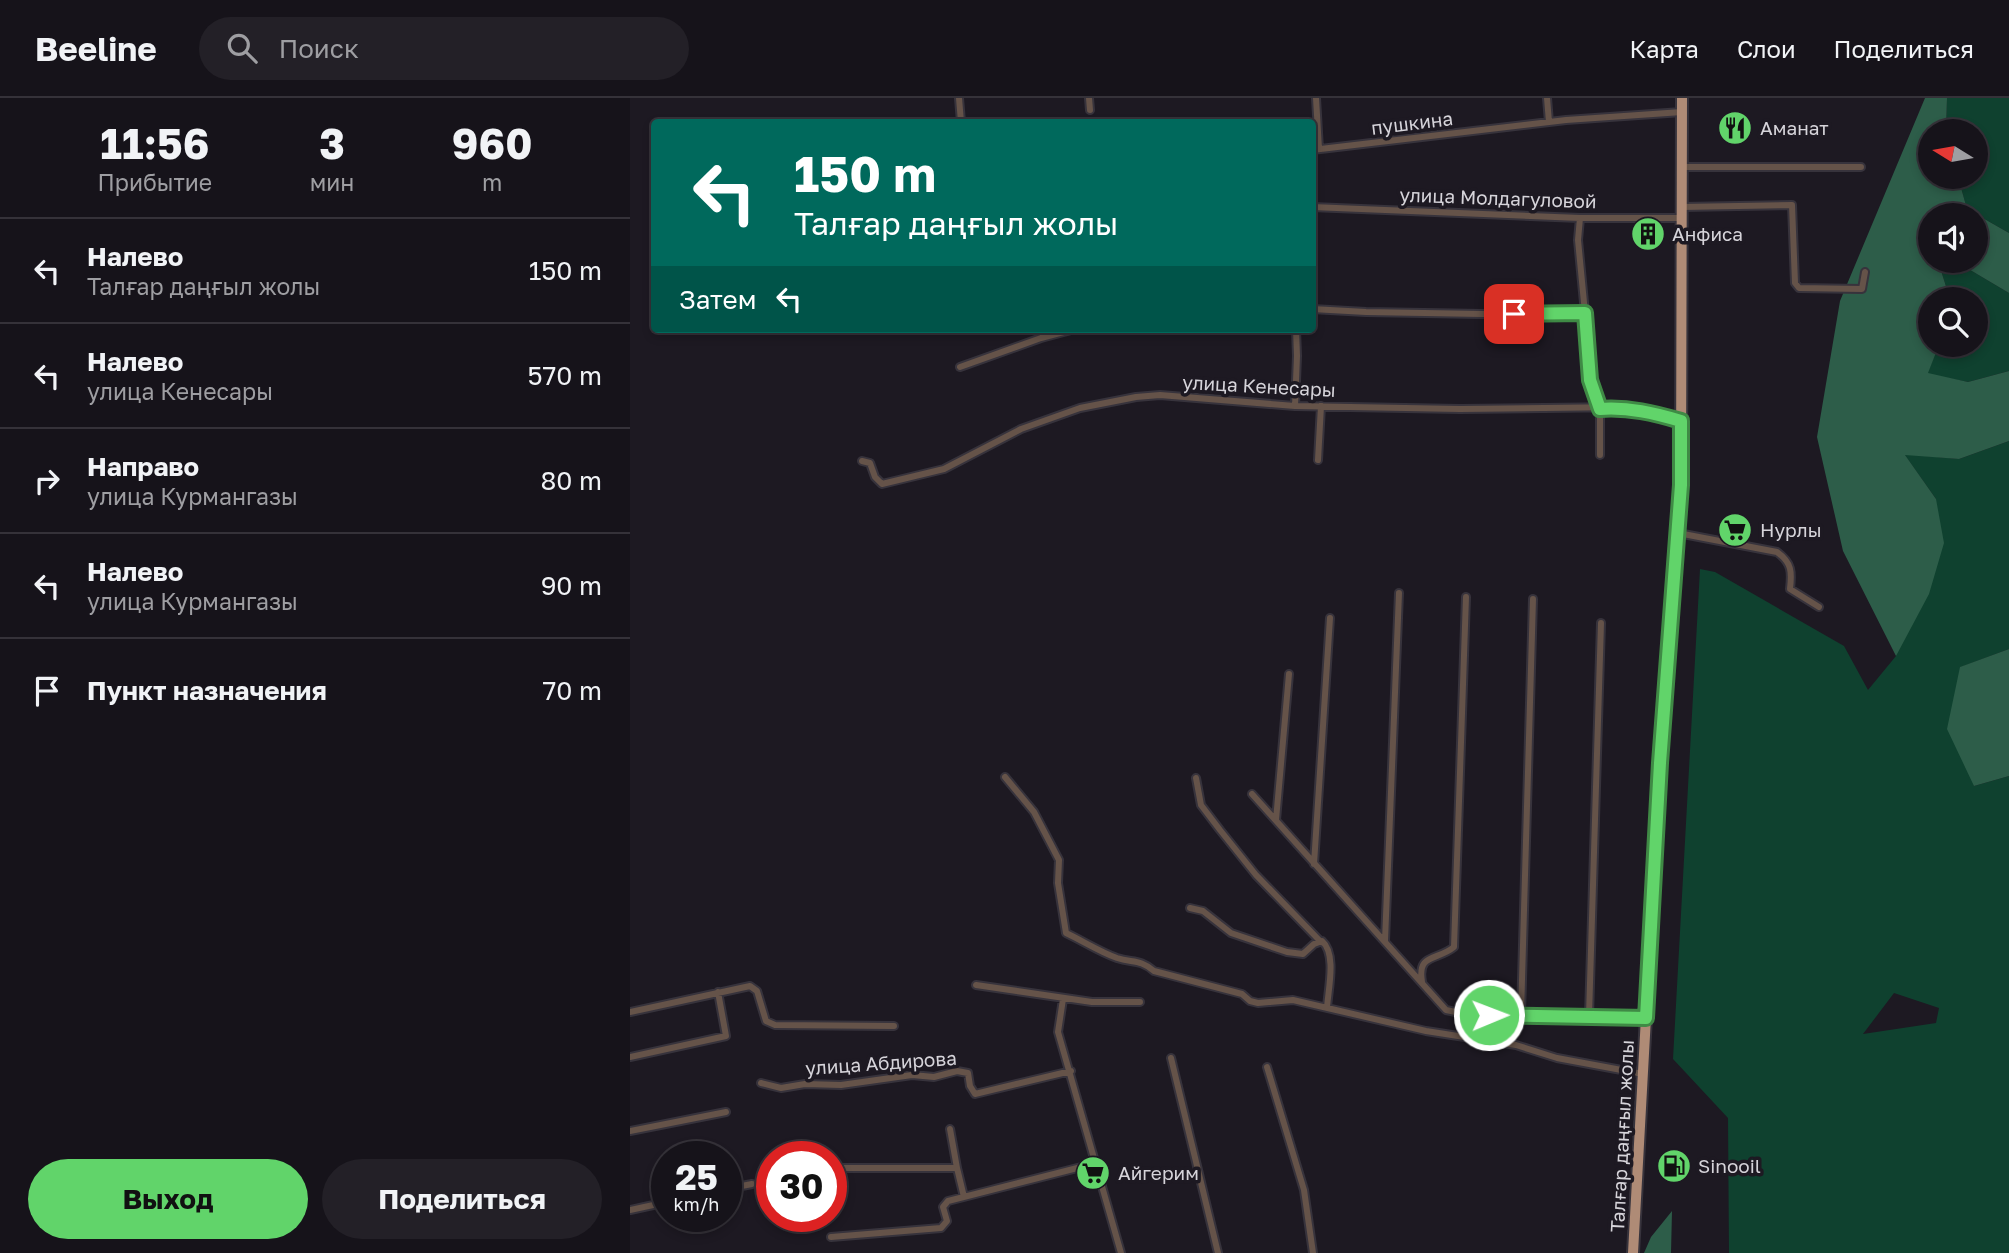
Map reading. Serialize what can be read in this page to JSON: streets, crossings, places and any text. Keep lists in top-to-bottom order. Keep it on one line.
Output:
{"streets":{"main road":["Талғар даңғыл жолы"],"street":["пушкина","улица Молдагуловой","улица Кенесары","улица Абдирова"]},"crossings":[["пушкина","Талғар даңғыл жолы"],["улица Молдагуловой","Талғар даңғыл жолы"],["улица Кенесары","Талғар даңғыл жолы"]],"places":{"restaurant":["Аманат"],"building":["Анфиса"],"supermarket":["Нурлы","Айгерим"],"fuel station":["Sinooil"]},"north":"left","page":{"header":"Beeline","search":"Поиск","nav":["Карта","Слои","Поделиться"],"eta":["11:56","Прибытие","3","мин","960","m"],"turn":["150 m","Талғар даңғыл жолы"],"list":[{"name":"Налево","note":"Талғар даңғыл жолы","value":"150 m"},{"name":"Налево","note":"улица Кенесары","value":"570 m"},{"name":"Направо","note":"улица Курмангазы","value":"80 m"},{"name":"Налево","note":"улица Курмангазы","value":"90 m"},{"name":"Пункт назначения","value":"70 m"}],"then":"Затем","speed":"25 km/h","limit":"30","buttons":["Выход","Поделиться"]}}
